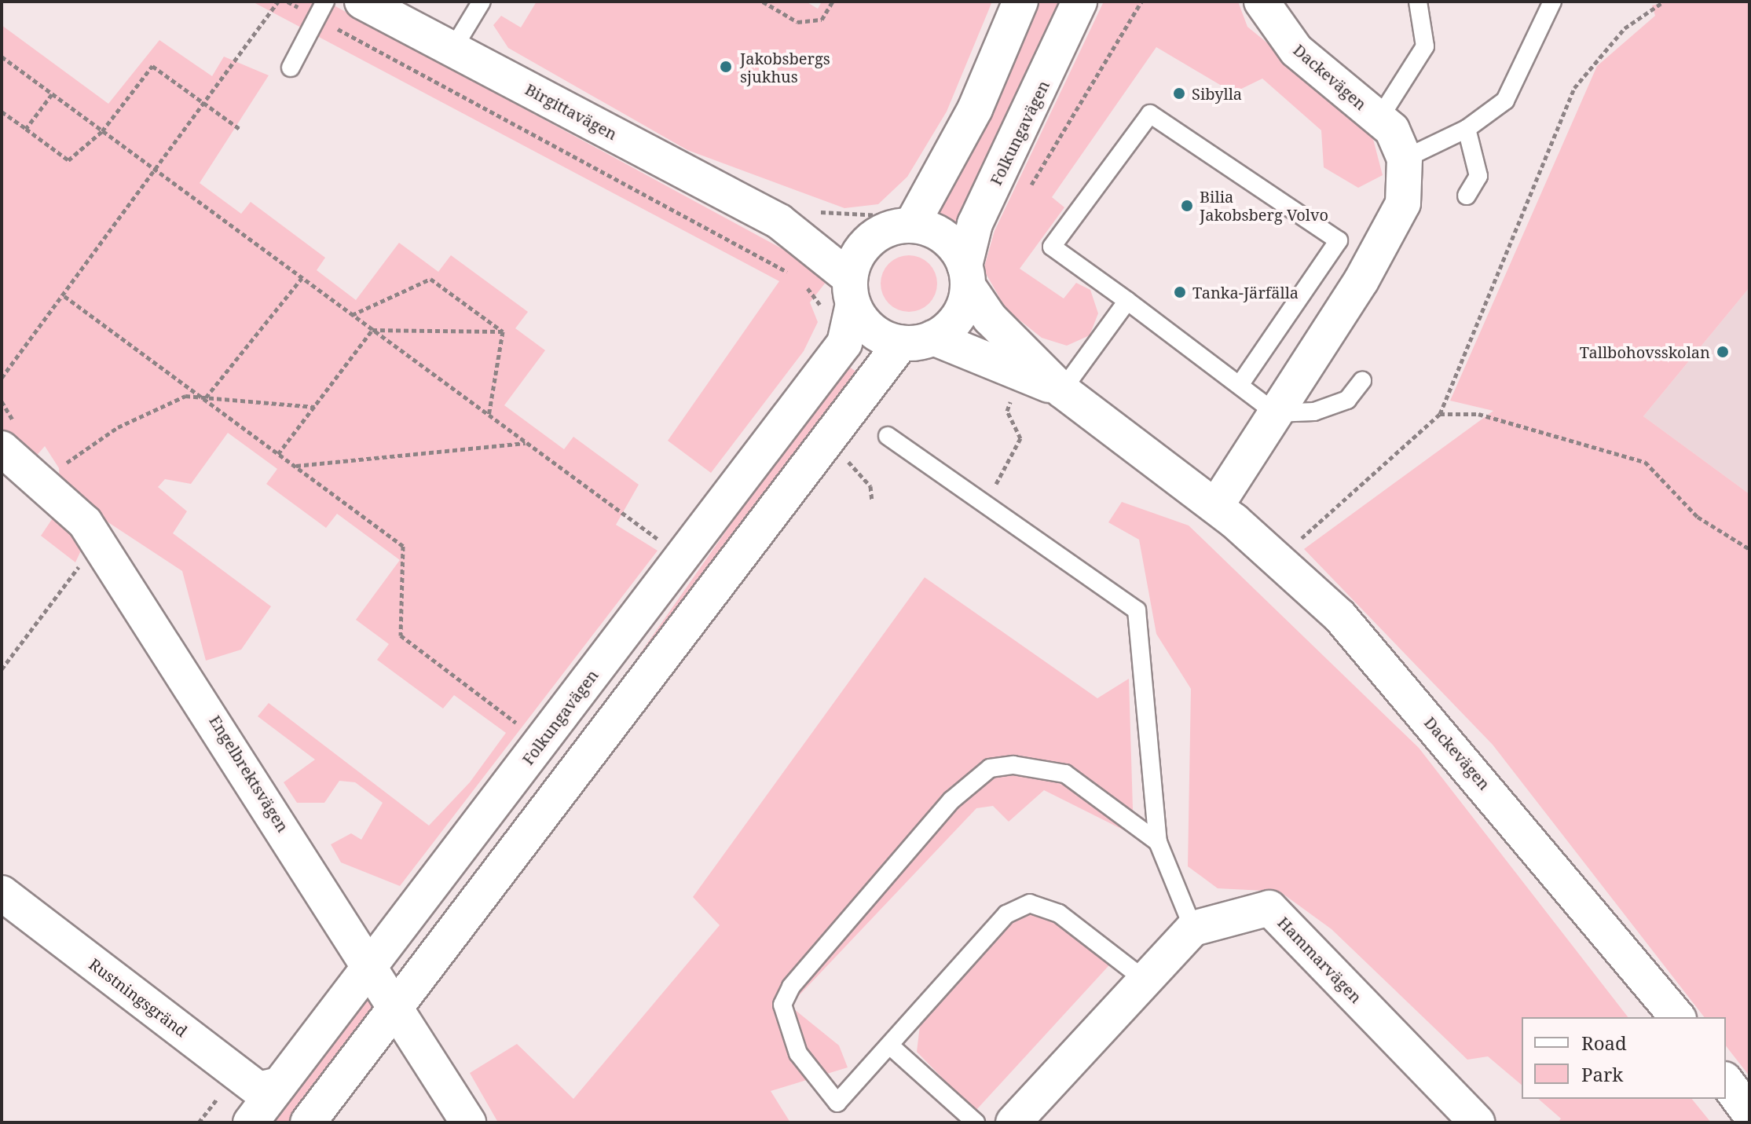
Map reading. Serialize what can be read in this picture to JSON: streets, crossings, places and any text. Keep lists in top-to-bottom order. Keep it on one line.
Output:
{"streets":{"street":["Dackevägen","Birgittavägen","Folkungavägen","Engelbrektsvägen","Hammarvägen","Rustningsgränd"]},"crossings":[["Dackevägen","Birgittavägen"],["Dackevägen","Folkungavägen"],["Birgittavägen","Folkungavägen"],["Folkungavägen","Engelbrektsvägen"],["Folkungavägen","Rustningsgränd"]],"places":["Jakobsbergs sjukhus","Sibylla","Bilia Jakobsberg Volvo","Tanka-Järfälla","Tallbohovsskolan"],"legend":["Road","Park"]}
